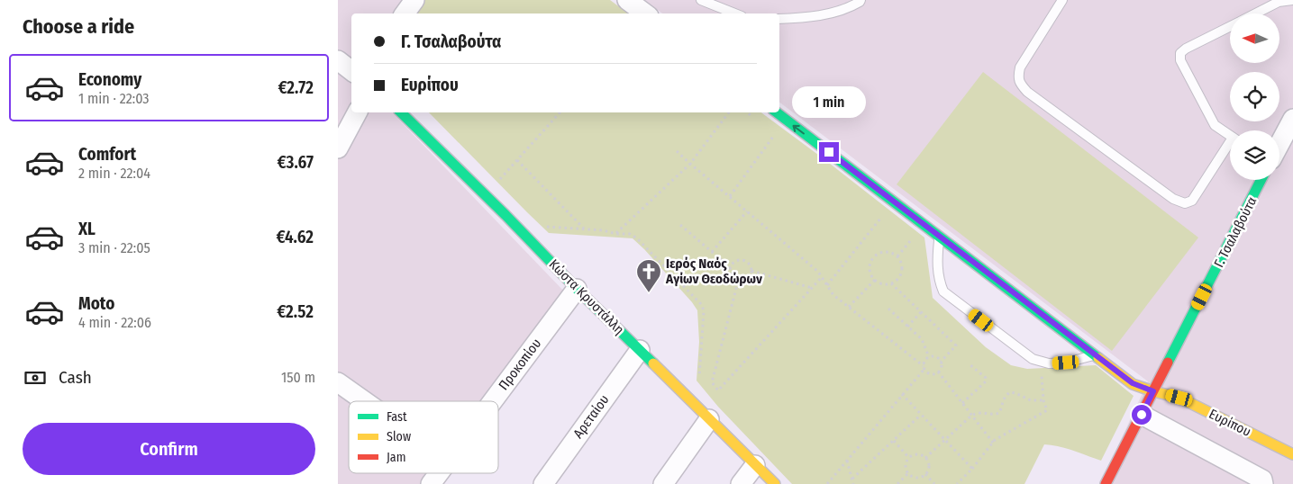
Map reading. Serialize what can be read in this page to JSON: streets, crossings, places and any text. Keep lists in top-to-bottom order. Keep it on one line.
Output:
{"streets":{"street":["Γ. Τσαλαβούτα","Κώστα Κρυστάλλη","Προκοπίου","Αρεταίου","Ευρίπου"]},"crossings":[["Γ. Τσαλαβούτα","Ευρίπου"],["Κώστα Κρυστάλλη","Προκοπίου"],["Κώστα Κρυστάλλη","Αρεταίου"]],"places":{"church":["Ιερός Ναός Αγίων Θεοδώρων"]},"legend":["Fast","Slow","Jam"],"north":"left","page":{"heading":"Choose a ride","banner":["Γ. Τσαλαβούτα","Ευρίπου"],"list":[{"name":"Economy","note":"1 min · 22:03","value":"€2.72"},{"name":"Comfort","note":"2 min · 22:04","value":"€3.67"},{"name":"XL","note":"3 min · 22:05","value":"€4.62"},{"name":"Moto","note":"4 min · 22:06","value":"€2.52"}],"bubble":"1 min","pay":["Cash","150 m"],"buttons":"Confirm"}}
